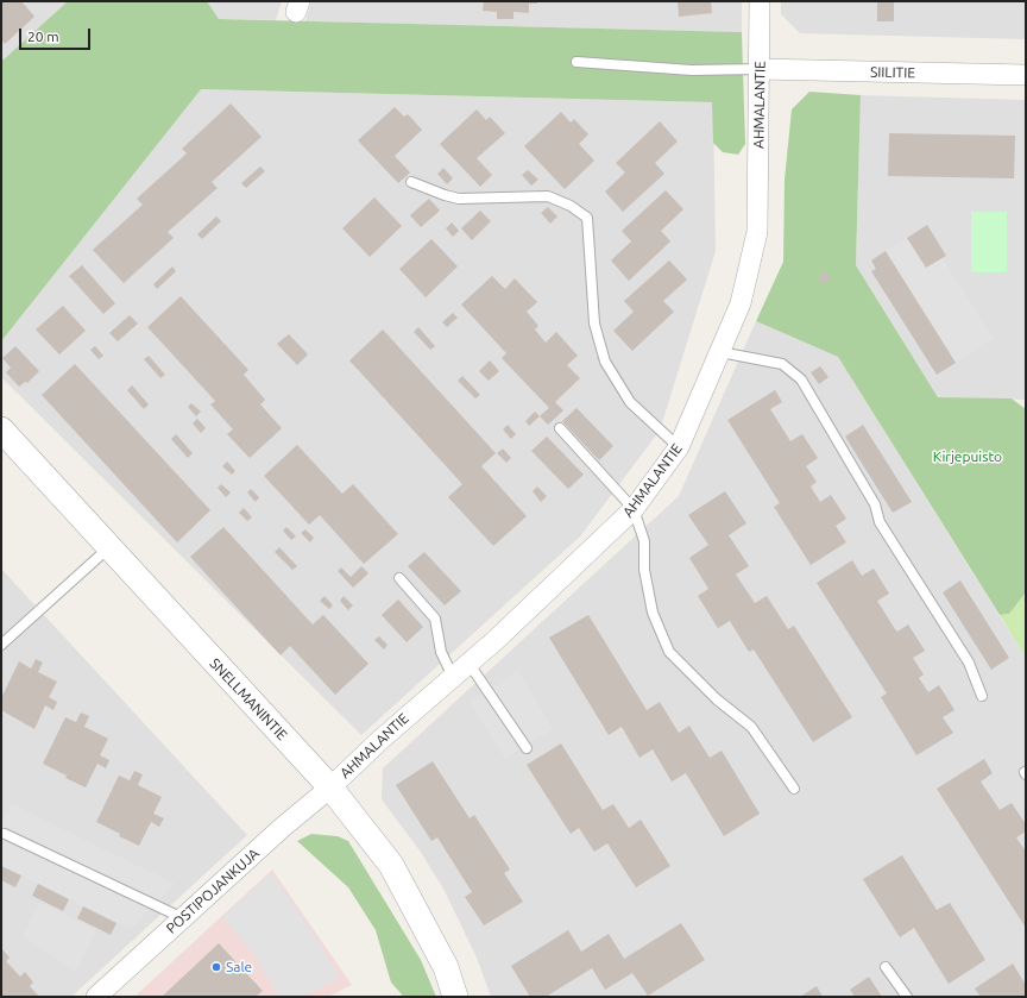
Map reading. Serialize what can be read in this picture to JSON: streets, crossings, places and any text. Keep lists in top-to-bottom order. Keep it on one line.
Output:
{"streets":{"street":["SIILITIE","AHMALANTIE","SNELLMANINTIE","POSTIPOJANKUJA"]},"crossings":[["SIILITIE","AHMALANTIE"],["AHMALANTIE","SNELLMANINTIE"],["AHMALANTIE","POSTIPOJANKUJA"],["SNELLMANINTIE","POSTIPOJANKUJA"]],"parks":["Kirjepuisto"],"places":["Sale"],"scale_bar":"20 m"}
